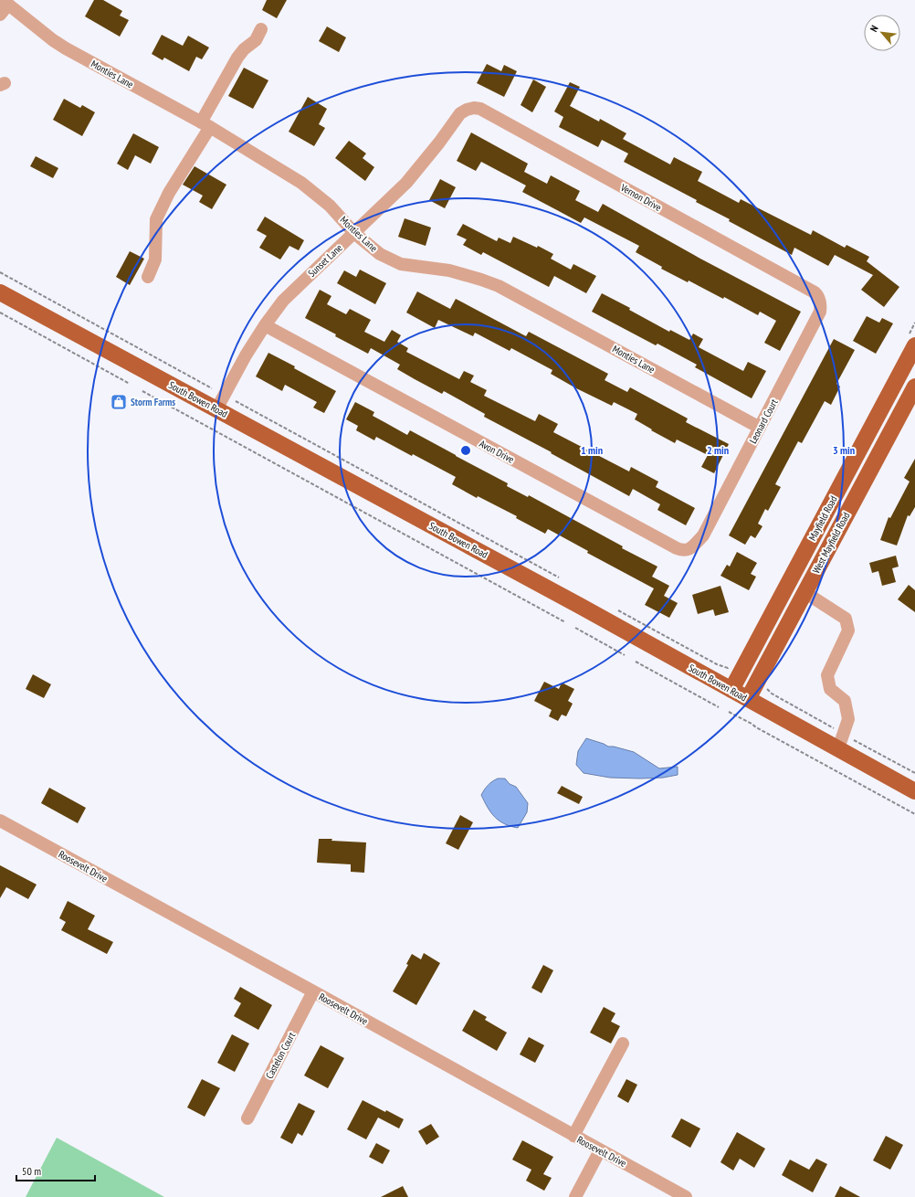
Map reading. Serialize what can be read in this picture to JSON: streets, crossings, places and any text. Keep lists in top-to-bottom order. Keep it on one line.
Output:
{"streets":{"main road":["South Bowen Road","Mayfield Road","West Mayfield Road"],"street":["Monties Lane","Vernon Drive","Sunset Lane","Leonard Court","Avon Drive","Roosevelt Drive","Castelon Court"]},"crossings":[["Monties Lane","Sunset Lane"],["Monties Lane","Leonard Court"],["Vernon Drive","Sunset Lane"],["Vernon Drive","Leonard Court"],["Sunset Lane","South Bowen Road"],["Sunset Lane","Avon Drive"],["South Bowen Road","Mayfield Road"],["South Bowen Road","West Mayfield Road"],["Leonard Court","Avon Drive"],["Roosevelt Drive","Castelon Court"]],"places":{"shop":["Storm Farms"]},"scale_bar":"50 m","north":"top left","rings":["1 min","2 min","3 min"]}
